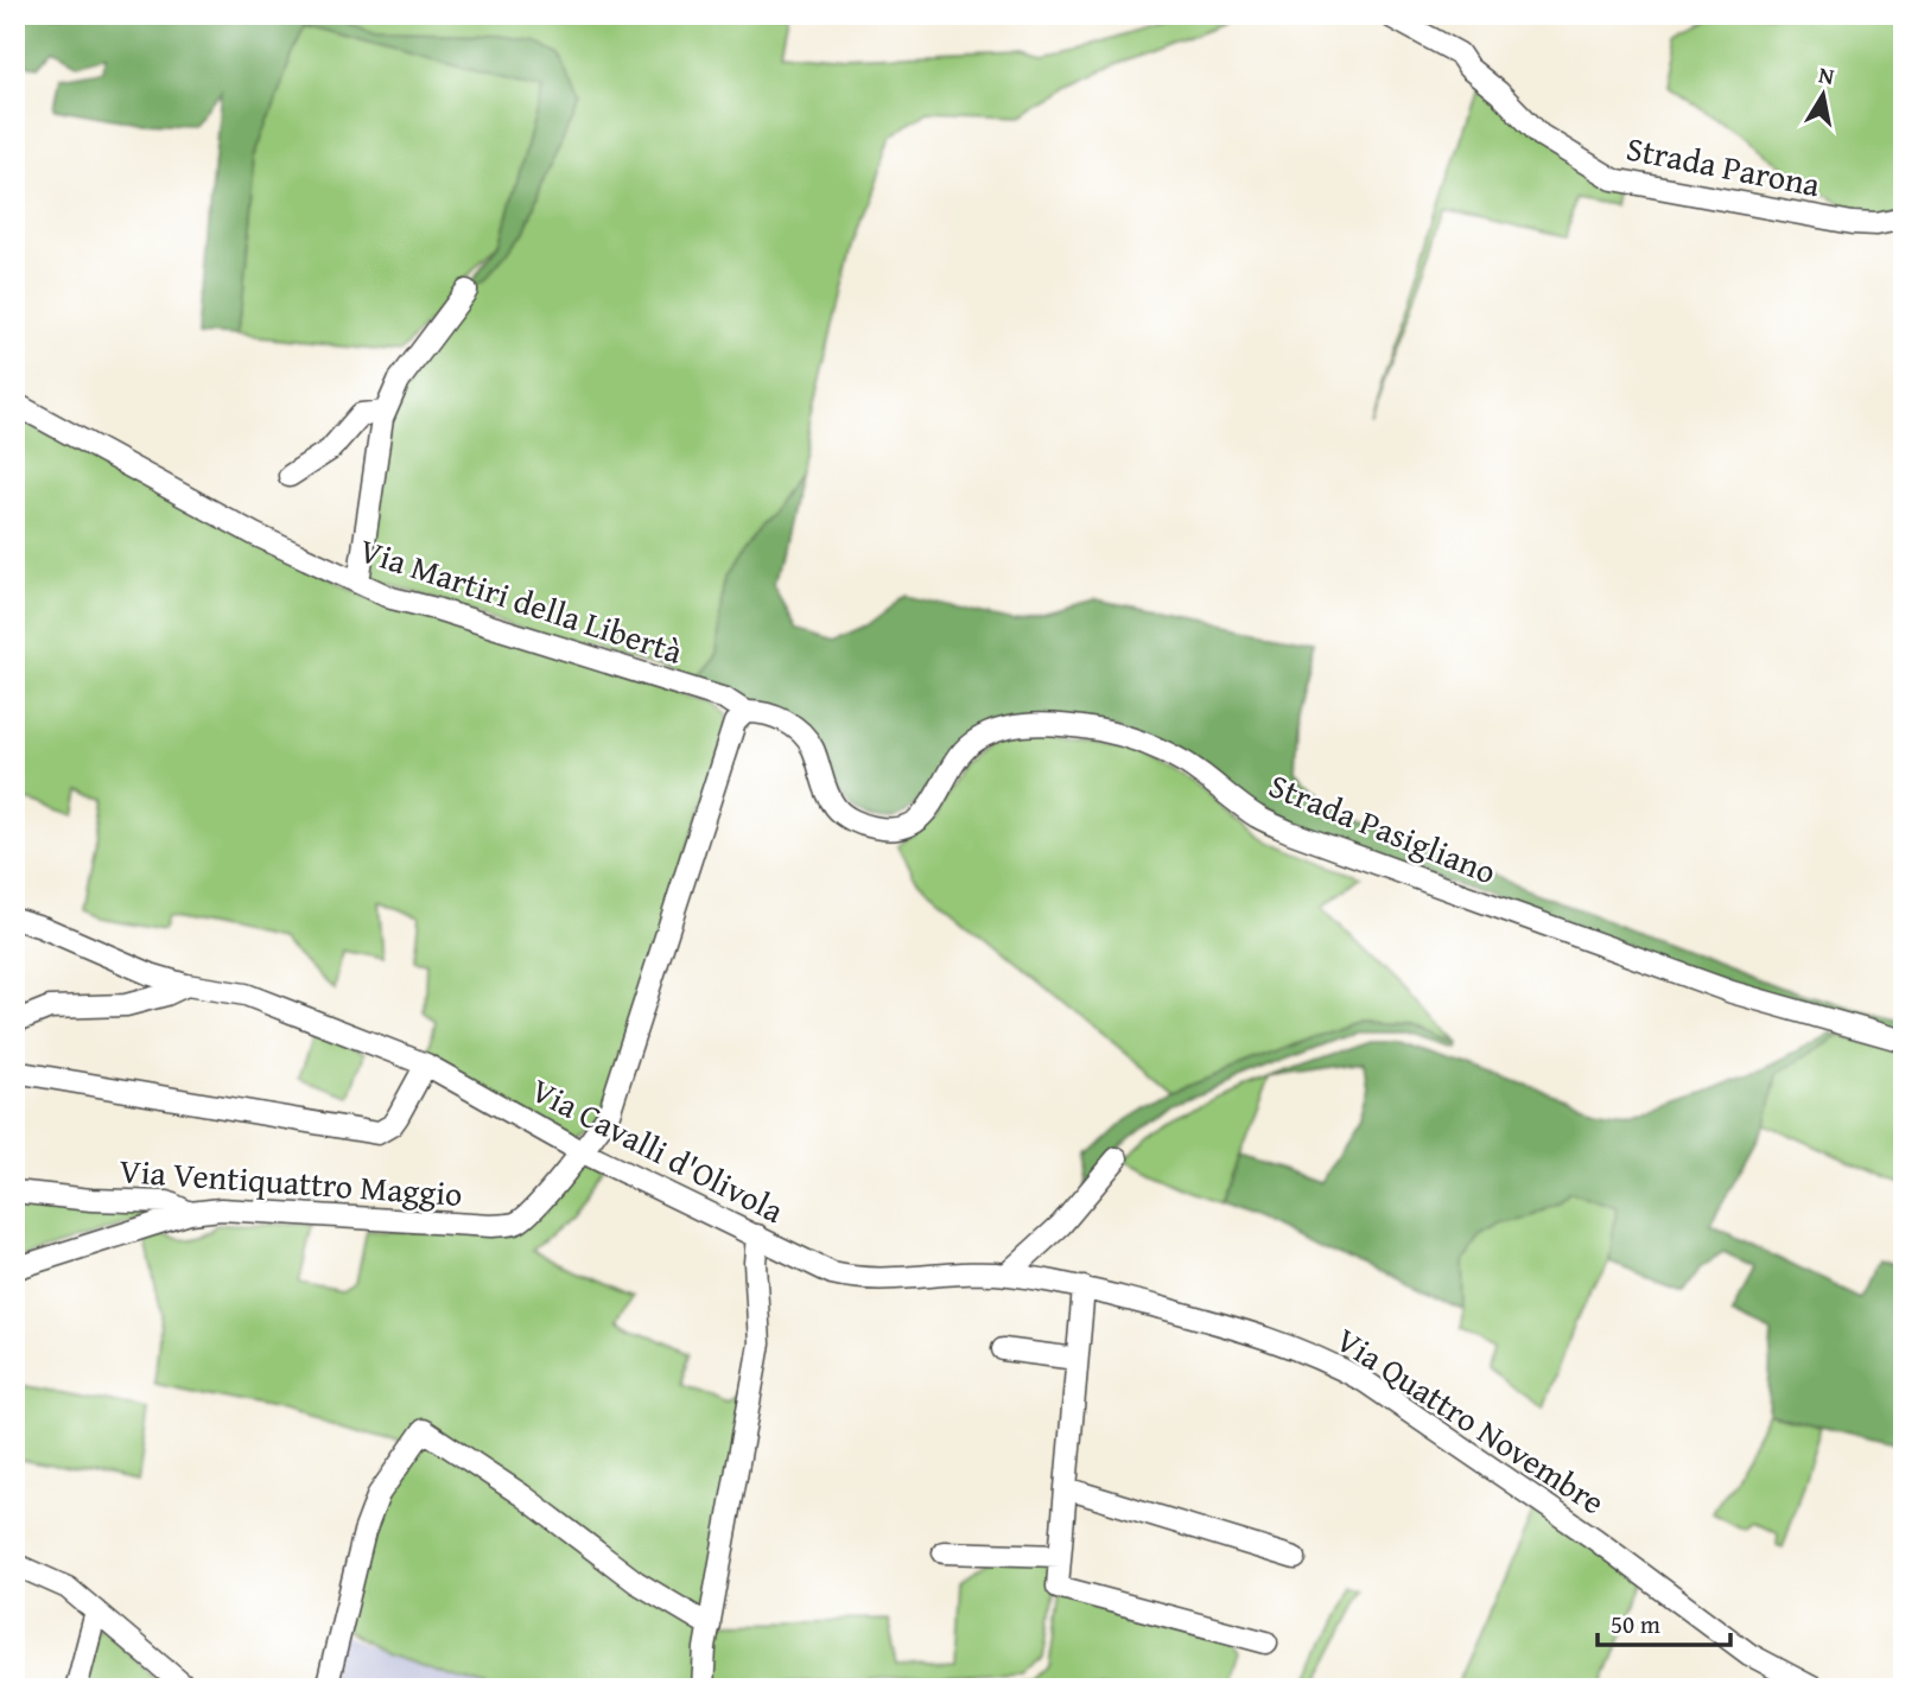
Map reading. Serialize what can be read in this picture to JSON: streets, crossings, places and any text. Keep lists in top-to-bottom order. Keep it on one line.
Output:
{"streets":{"street":["Strada Parona","Via Martiri della Libertà","Strada Pasigliano","Via Cavalli d'Olivola","Via Ventiquattro Maggio","Via Quattro Novembre"]},"crossings":[["Via Martiri della Libertà","Strada Pasigliano"],["Via Cavalli d'Olivola","Via Ventiquattro Maggio"],["Via Cavalli d'Olivola","Via Quattro Novembre"]],"scale_bar":"50 m","north":"top"}
